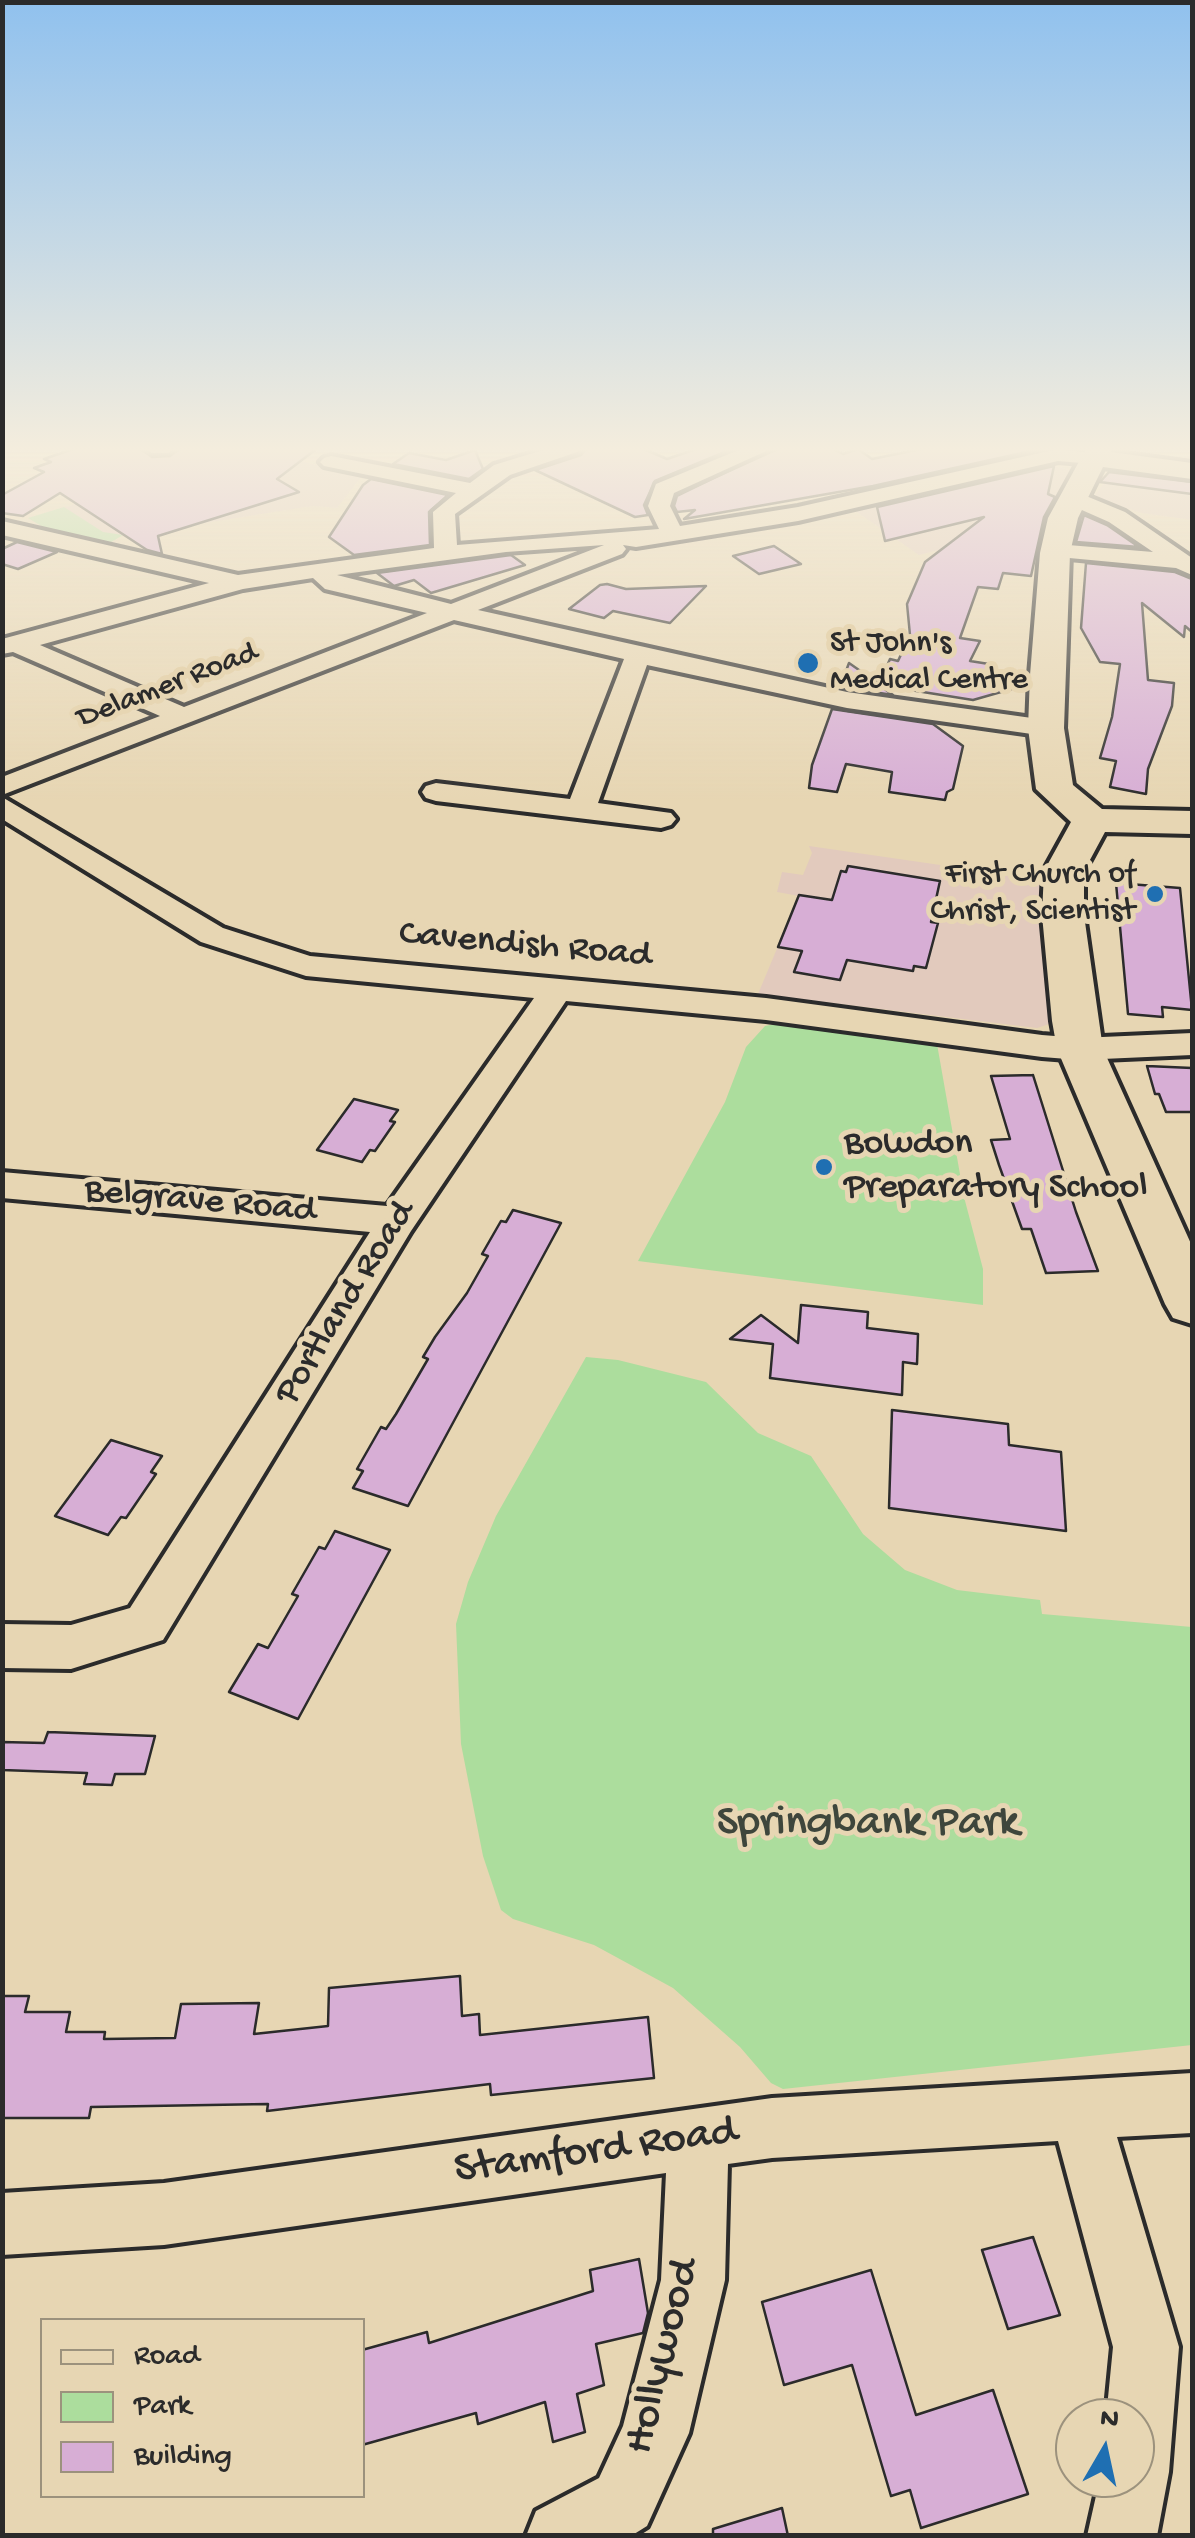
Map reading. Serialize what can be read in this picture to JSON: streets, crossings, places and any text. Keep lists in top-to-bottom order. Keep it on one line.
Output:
{"streets":{"street":["Delamer Road","Cavendish Road","Belgrave Road","Portland Road","Stamford Road","Hollywood"]},"crossings":[["Cavendish Road","Portland Road"],["Belgrave Road","Portland Road"],["Stamford Road","Hollywood"]],"parks":["Springbank Park"],"places":["St John's Medical Centre","First Church of Christ, Scientist","Bowdon Preparatory School"],"legend":["Road","Park","Building"],"north":"top"}
